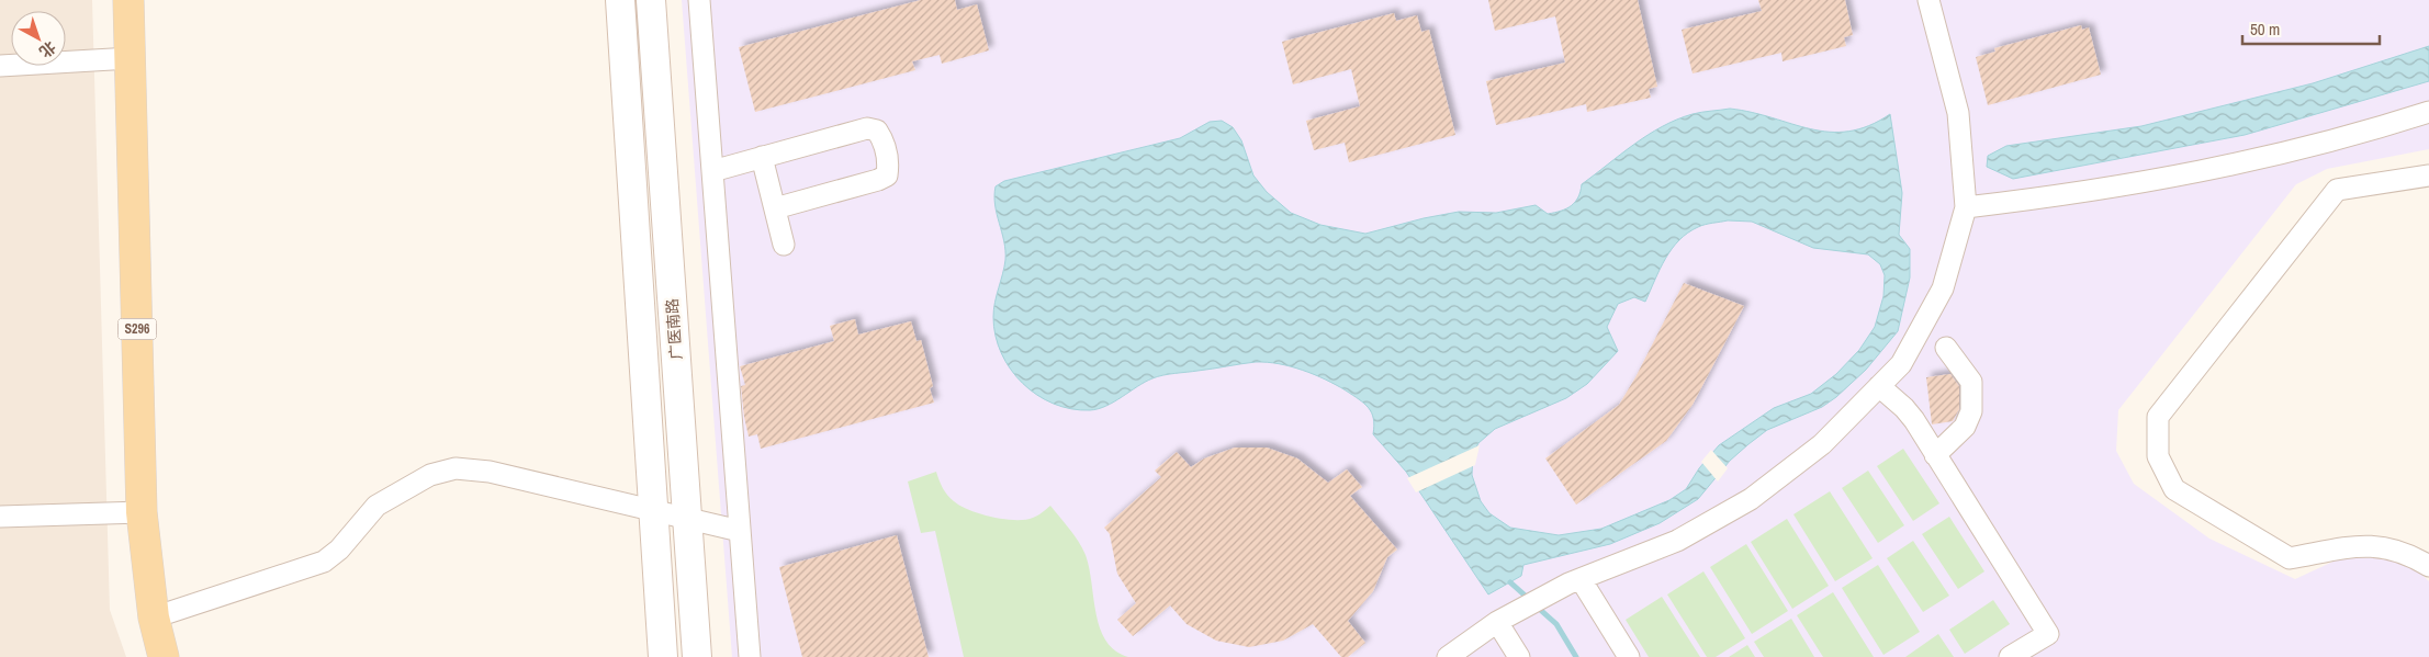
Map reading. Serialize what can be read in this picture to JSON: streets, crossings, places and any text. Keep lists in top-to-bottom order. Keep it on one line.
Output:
{"streets":{"main road":["S296"],"street":["广医南路"]},"scale_bar":"50 m","north":"bottom right"}
